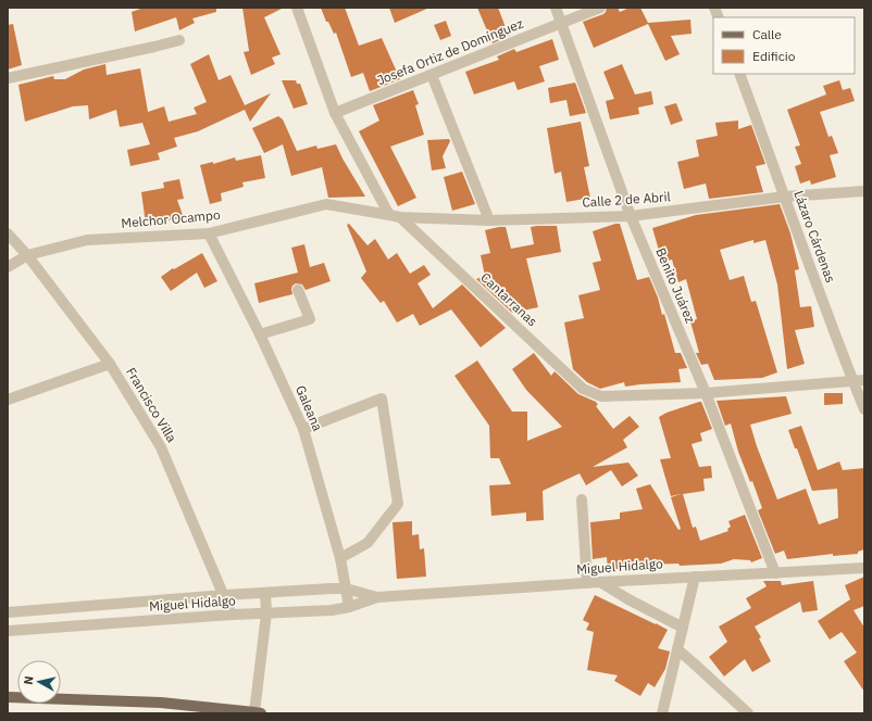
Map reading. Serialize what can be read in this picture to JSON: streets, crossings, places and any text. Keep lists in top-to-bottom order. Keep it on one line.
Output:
{"streets":{"street":["Josefa Ortiz de Domínguez","Calle 2 de Abril","Melchor Ocampo","Lázaro Cárdenas","Benito Juárez","Cantarranas","Francisco Villa","Galeana","Miguel Hidalgo"]},"crossings":[["Josefa Ortiz de Domínguez","Benito Juárez"],["Calle 2 de Abril","Melchor Ocampo"],["Calle 2 de Abril","Lázaro Cárdenas"],["Calle 2 de Abril","Benito Juárez"],["Calle 2 de Abril","Cantarranas"],["Melchor Ocampo","Francisco Villa"],["Melchor Ocampo","Galeana"],["Benito Juárez","Cantarranas"],["Benito Juárez","Miguel Hidalgo"],["Francisco Villa","Miguel Hidalgo"],["Galeana","Miguel Hidalgo"]],"legend":["Calle","Edificio"],"north":"left"}
